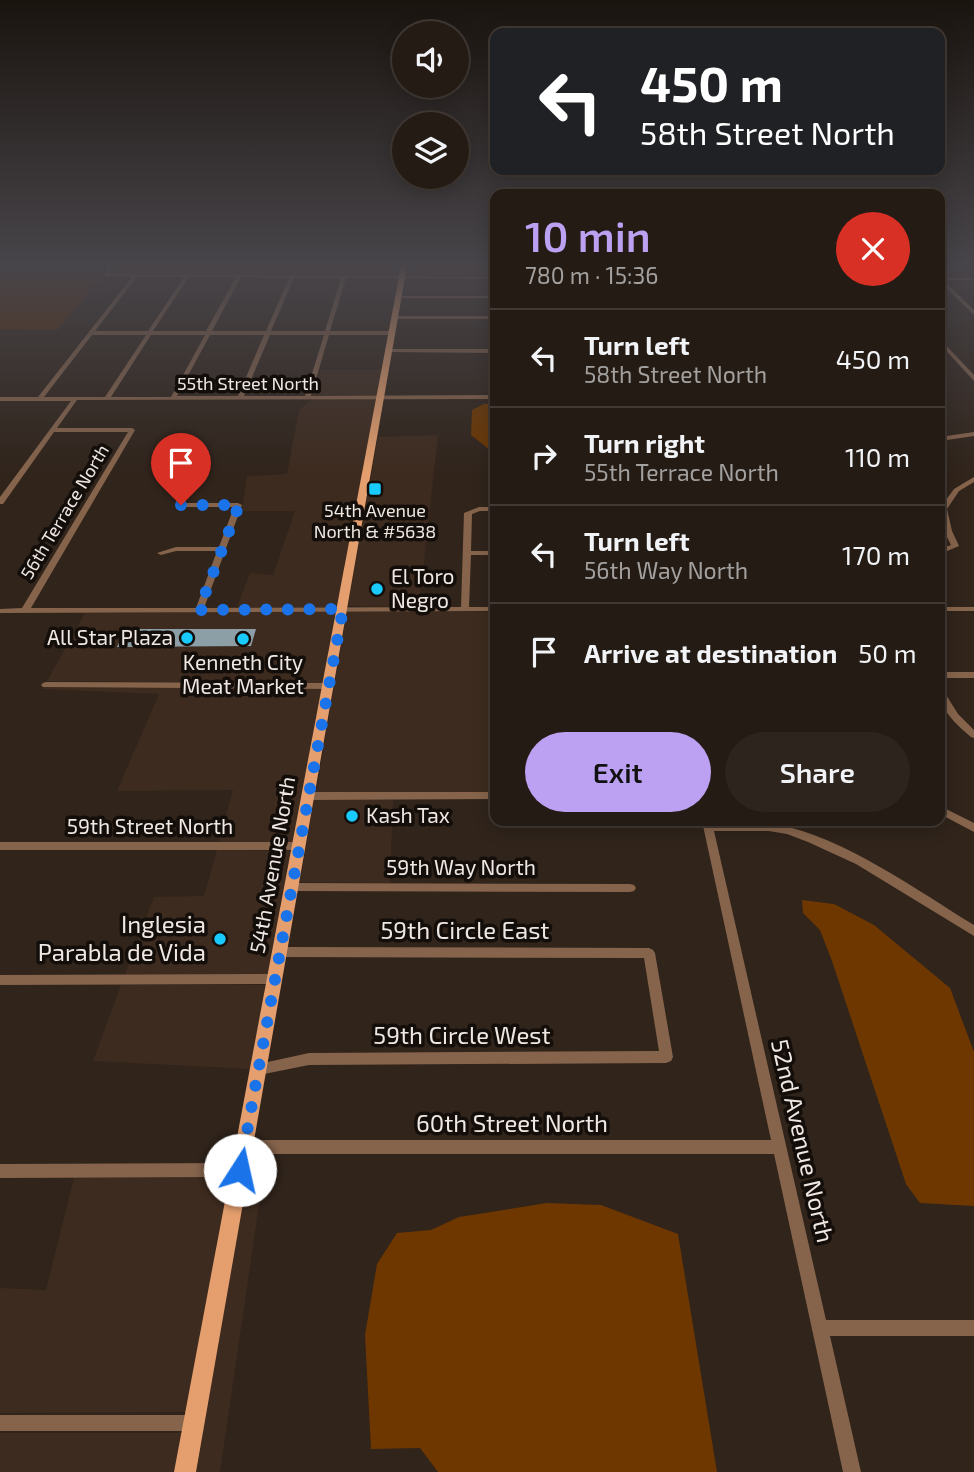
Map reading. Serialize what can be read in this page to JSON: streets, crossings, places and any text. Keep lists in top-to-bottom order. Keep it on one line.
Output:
{"streets":{"main road":["54th Avenue North"],"street":["55th Street North","56th Terrace North","59th Street North","59th Way North","59th Circle East","59th Circle West","60th Street North","52nd Avenue North"]},"crossings":[["55th Street North","54th Avenue North"],["59th Street North","54th Avenue North"],["54th Avenue North","59th Way North"],["54th Avenue North","59th Circle East"],["54th Avenue North","59th Circle West"],["54th Avenue North","60th Street North"],["59th Circle East","59th Circle West"],["60th Street North","52nd Avenue North"]],"places":{"transit":["54th Avenue North & #5638"],"other":["El Toro Negro","All Star Plaza","Kenneth City Meat Market","Kash Tax","Inglesia Parabla de Vida"]},"page":{"turn":["450 m","58th Street North"],"heading":["10 min","780 m · 15:36"],"list":[{"name":"Turn left","note":"58th Street North","value":"450 m"},{"name":"Turn right","note":"55th Terrace North","value":"110 m"},{"name":"Turn left","note":"56th Way North","value":"170 m"},{"name":"Arrive at destination","value":"50 m"}],"buttons":["Exit","Share"]}}
